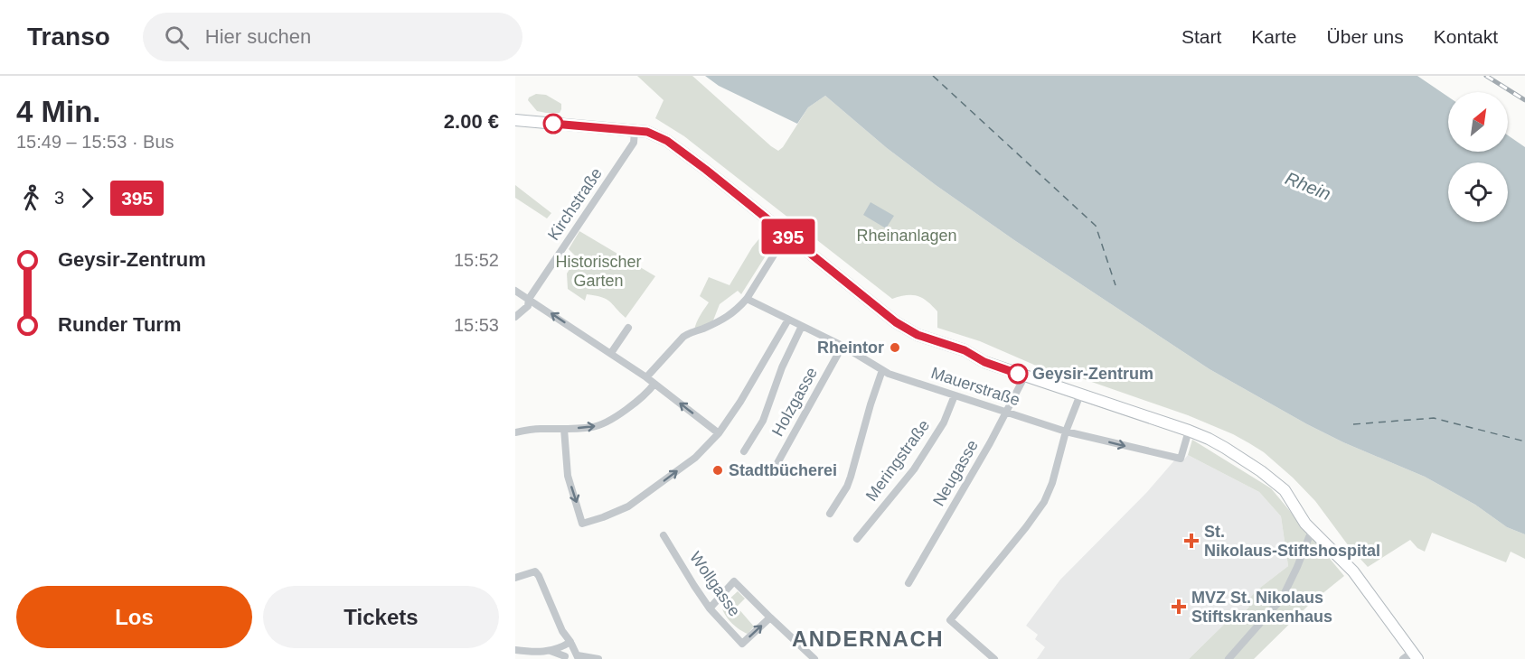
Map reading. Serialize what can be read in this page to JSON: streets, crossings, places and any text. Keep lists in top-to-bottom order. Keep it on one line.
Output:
{"streets":{"street":["Kirchstraße","Mauerstraße","Holzgasse","Meringstraße","Neugasse","Wollgasse"]},"crossings":[["Mauerstraße","Holzgasse"],["Mauerstraße","Meringstraße"],["Mauerstraße","Neugasse"]],"districts":["ANDERNACH"],"water":["Rhein"],"parks":["Rheinanlagen","Historischer Garten"],"places":{"other":["Rheintor","Geysir-Zentrum","Stadtbücherei"],"health":["St. Nikolaus-Stiftshospital","MVZ St. Nikolaus Stiftskrankenhaus"]},"lines":["bus line 395"],"north":"top right","page":{"header":"Transo","search":"Hier suchen","nav":["Start","Karte","Über uns","Kontakt"],"heading":["4 Min.","15:49 – 15:53 · Bus","2.00 €"],"on_map":"395","legs":["3","395"],"list":[{"name":"Geysir-Zentrum","value":"15:52"},{"name":"Runder Turm","value":"15:53"}],"buttons":["Los","Tickets"]}}
